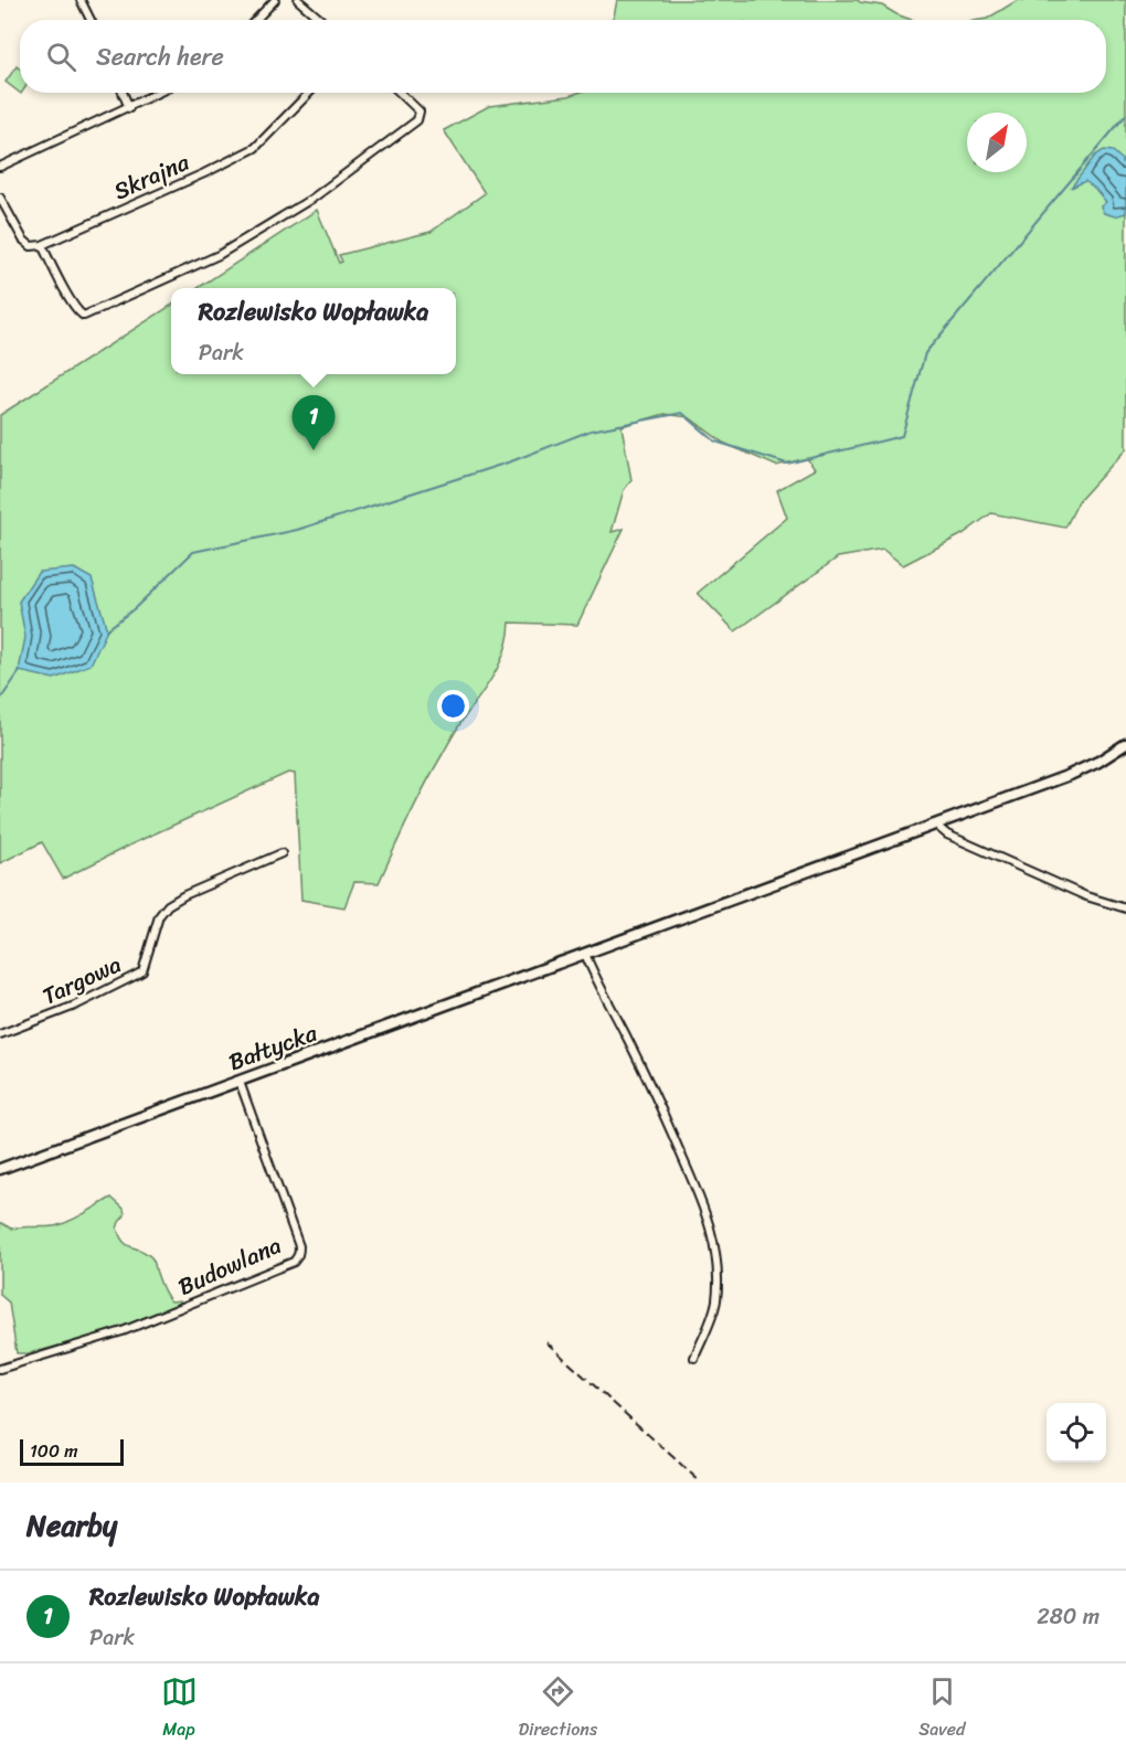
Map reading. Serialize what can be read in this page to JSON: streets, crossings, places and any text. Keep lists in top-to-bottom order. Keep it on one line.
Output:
{"streets":{"main road":["Bałtycka"],"street":["Skrajna","Targowa","Budowlana"]},"crossings":[["Bałtycka","Budowlana"]],"scale_bar":"100 m","north":"top right","page":{"search":"Search here","popup":["Rozlewisko Wopławka","Park"],"pins":"1","scale":"100 m","heading":"Nearby","list":[{"mark":"1","name":"Rozlewisko Wopławka","note":"Park","value":"280 m"}],"nav":["Map","Directions","Saved"]}}
